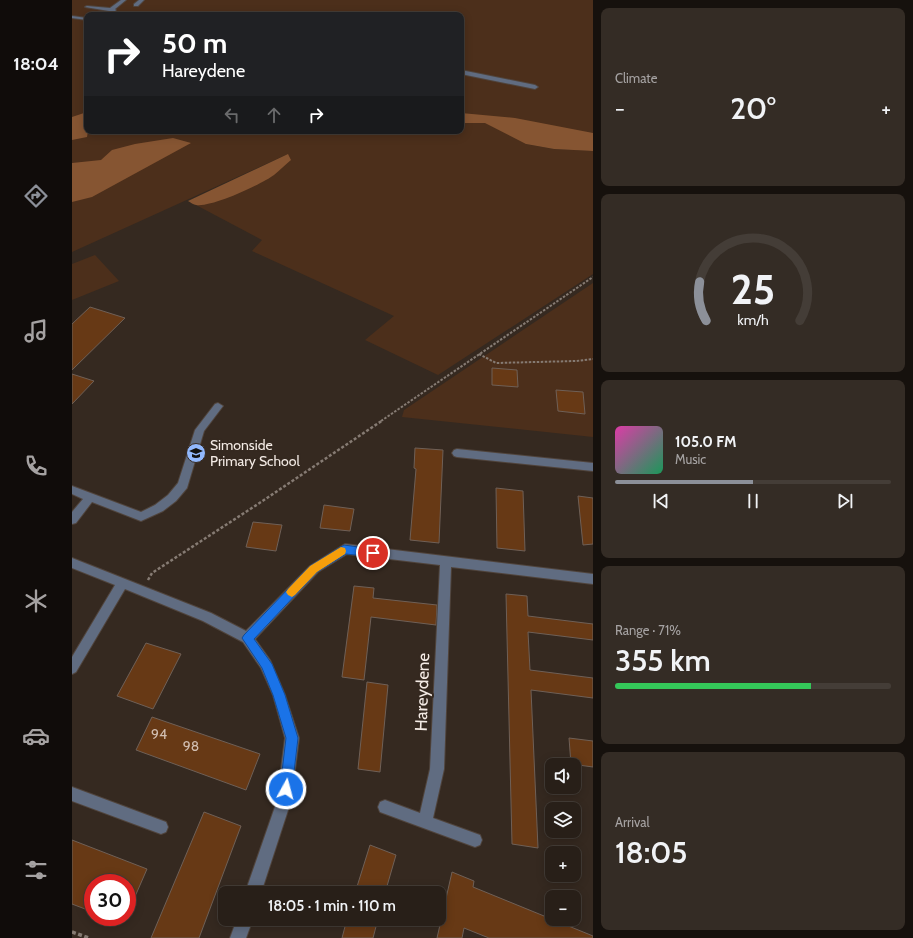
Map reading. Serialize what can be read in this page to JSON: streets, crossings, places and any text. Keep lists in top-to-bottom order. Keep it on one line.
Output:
{"streets":{"street":["Hareydene"]},"places":{"school or university":["Simonside Primary School"]},"house_numbers":["94","98"],"page":{"tabs":"18:04","tile":["Climate",["Range · 71%","355 km"],["Arrival","18:05"]],"turn":["50 m","Hareydene"],"heat":["−","20°","+"],"song":["105.0 FM","Music"],"map_buttons":["+","−"],"limit":"30","trip":"18:05 · 1 min · 110 m","gauge":["25","km/h"]}}
